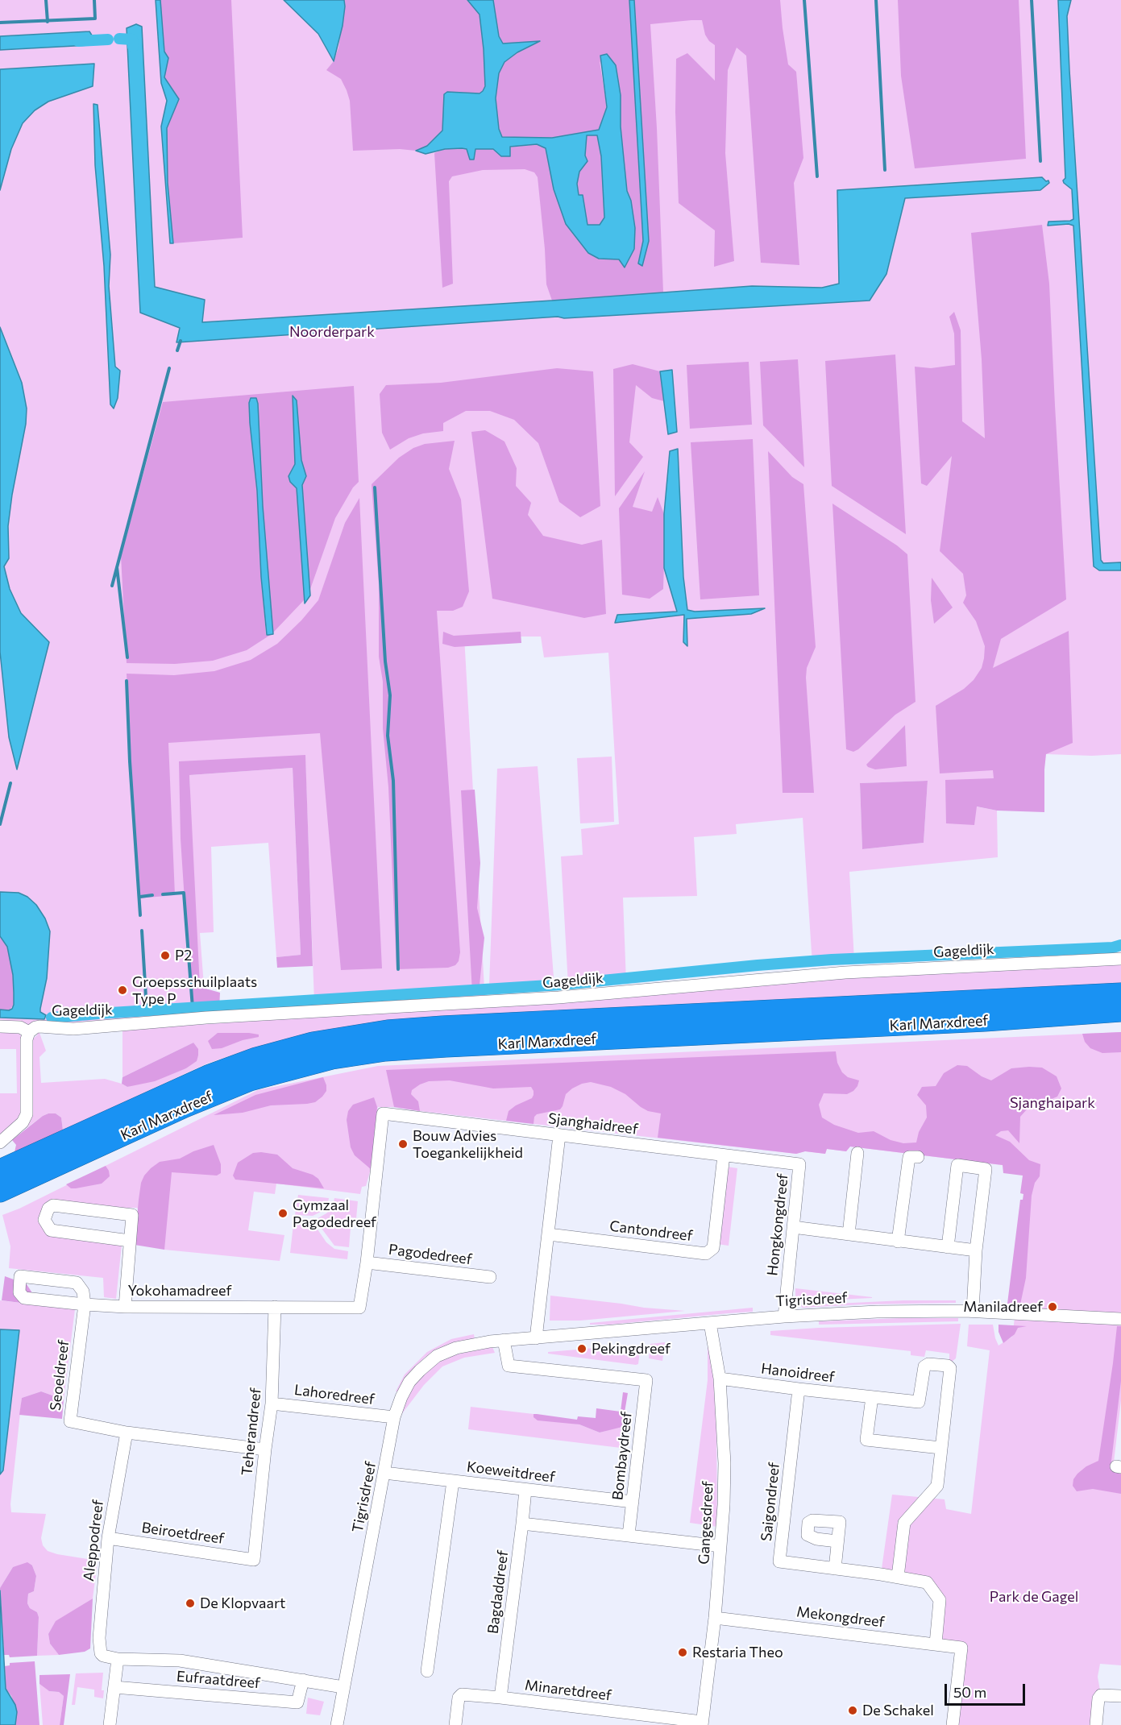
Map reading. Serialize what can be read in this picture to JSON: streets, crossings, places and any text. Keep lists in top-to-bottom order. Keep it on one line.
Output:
{"streets":{"highway":["Karl Marxdreef"],"street":["Gageldijk","Sjanghaidreef","Hongkongdreef","Cantondreef","Pagodedreef","Yokohamadreef","Tigrisdreef","Hanoidreef","Seoeldreef","Lahoredreef","Teherandreef","Bombaydreef","Koeweitdreef","Saigondreef","Gangesdreef","Beiroetdreef","Aleppodreef","Bagdaddreef","Mekongdreef","Eufraatdreef","Minaretdreef"]},"crossings":[["Sjanghaidreef","Hongkongdreef"],["Sjanghaidreef","Cantondreef"],["Sjanghaidreef","Pagodedreef"],["Hongkongdreef","Tigrisdreef"],["Pagodedreef","Yokohamadreef"],["Pagodedreef","Teherandreef"],["Yokohamadreef","Seoeldreef"],["Yokohamadreef","Teherandreef"],["Tigrisdreef","Lahoredreef"],["Tigrisdreef","Bombaydreef"],["Tigrisdreef","Koeweitdreef"],["Tigrisdreef","Gangesdreef"],["Tigrisdreef","Eufraatdreef"],["Hanoidreef","Saigondreef"],["Hanoidreef","Gangesdreef"],["Seoeldreef","Aleppodreef"],["Lahoredreef","Teherandreef"],["Teherandreef","Beiroetdreef"],["Bombaydreef","Koeweitdreef"],["Koeweitdreef","Bagdaddreef"],["Saigondreef","Mekongdreef"],["Gangesdreef","Mekongdreef"],["Gangesdreef","Minaretdreef"],["Beiroetdreef","Aleppodreef"],["Aleppodreef","Eufraatdreef"],["Bagdaddreef","Minaretdreef"]],"parks":["Noorderpark","Sjanghaipark","Park de Gagel"],"places":["P2","Groepsschuilplaats Type P","Bouw Advies Toegankelijkheid","Gymzaal Pagodedreef","Maniladreef","Pekingdreef","De Klopvaart","Restaria Theo","De Schakel"],"scale_bar":"50 m"}
